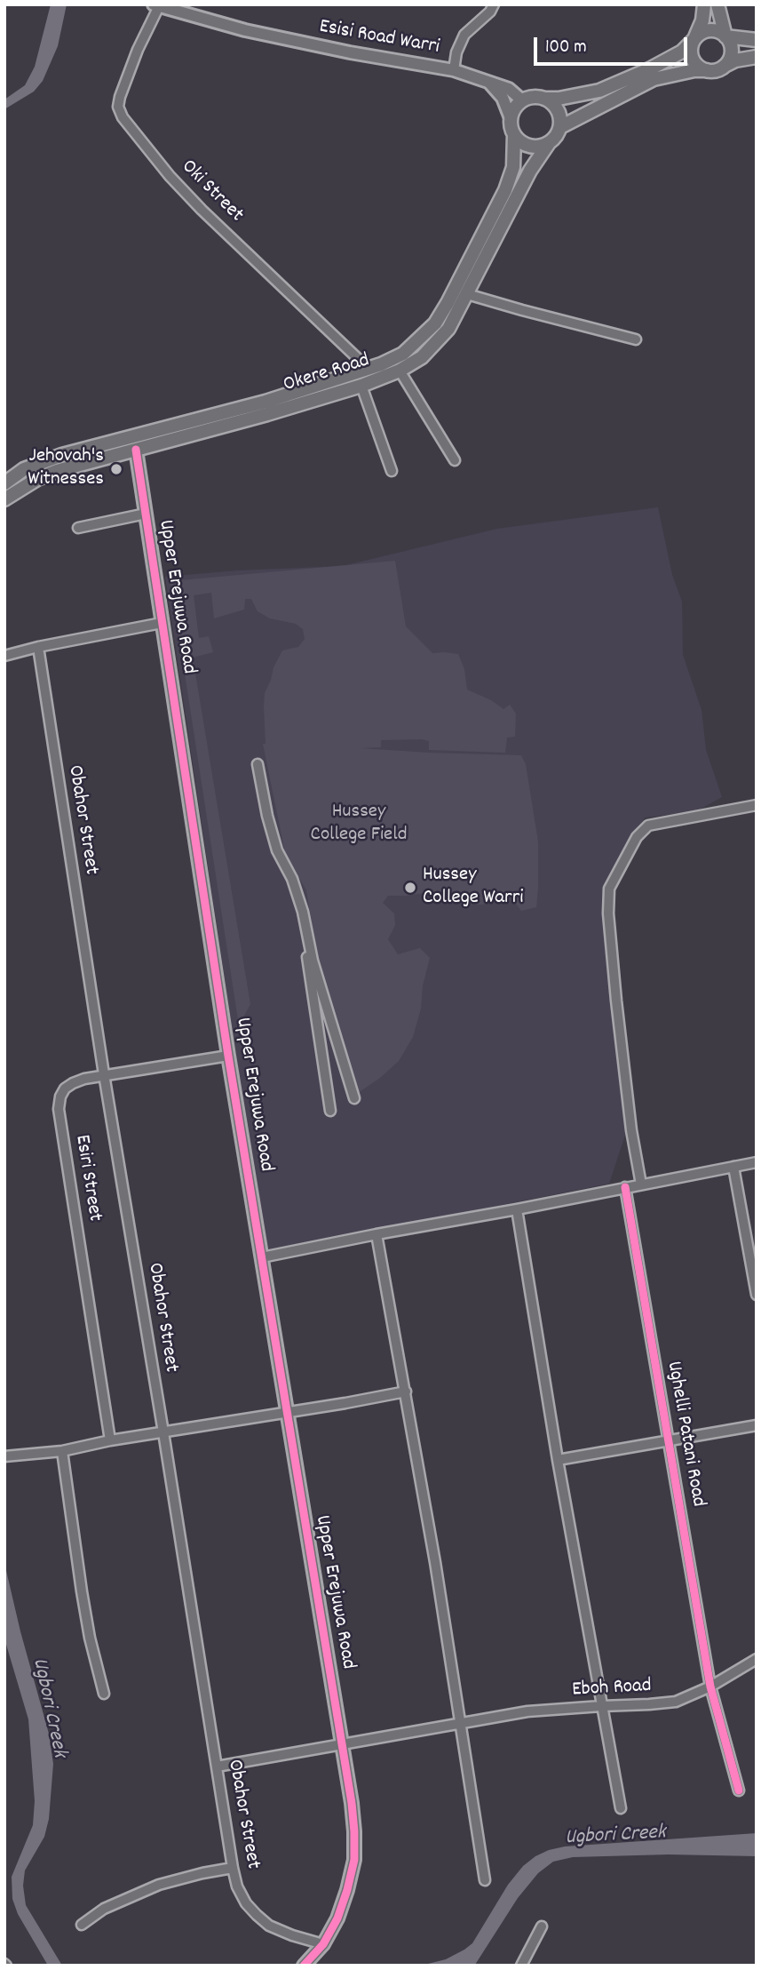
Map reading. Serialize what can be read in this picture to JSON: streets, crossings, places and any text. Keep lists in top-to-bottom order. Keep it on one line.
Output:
{"streets":{"main road":["Okere Road"],"street":["Esisi Road Warri","Oki Street","Upper Erejuwa Road","Obahor Street","Esiri Street","Ughelli Patani Road","Eboh Road"]},"crossings":[["Esisi Road Warri","Oki Street"],["Esisi Road Warri","Okere Road"],["Oki Street","Okere Road"],["Okere Road","Upper Erejuwa Road"],["Upper Erejuwa Road","Obahor Street"],["Upper Erejuwa Road","Esiri Street"],["Upper Erejuwa Road","Eboh Road"],["Obahor Street","Esiri Street"],["Obahor Street","Eboh Road"],["Ughelli Patani Road","Eboh Road"]],"water":["Ugbori Creek"],"parks":["Hussey College Field"],"places":["Jehovah's Witnesses","Hussey College Warri"],"scale_bar":"100 m"}
